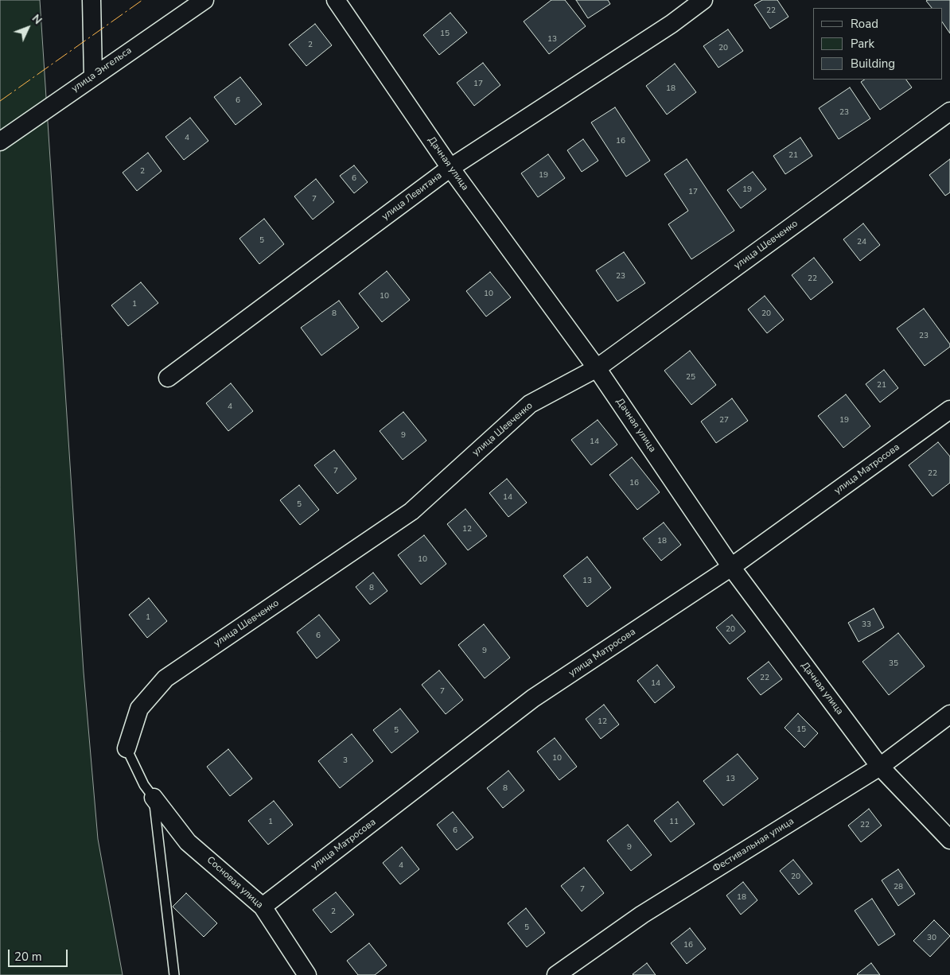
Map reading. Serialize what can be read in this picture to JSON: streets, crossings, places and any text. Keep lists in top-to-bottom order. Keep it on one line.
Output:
{"streets":{"street":["улица Энгельса","Дачная улица","улица Левитана","улица Шевченко","улица Матросова","Фестивальная улица","Сосновая улица"]},"crossings":[["Дачная улица","улица Левитана"],["Дачная улица","улица Шевченко"],["Дачная улица","улица Матросова"],["Дачная улица","Фестивальная улица"],["улица Матросова","Сосновая улица"]],"house_numbers":["22","15","13","2","20","17","18","6","23","4","16","21","2","19","6","19","17","7","5","24","23","22","10","10","1","8","20","23","25","21","4","27","19","9","14","7","22","16","14","5","12","18","10","13","8","1","33","20","6","9","35","22","14","7","12","15","5","10","3","13","8","1","11","22","6","9","4","20","28","7","18","2","5","30","16"],"legend":["Road","Park","Building"],"scale_bar":"20 m","north":"top right"}
